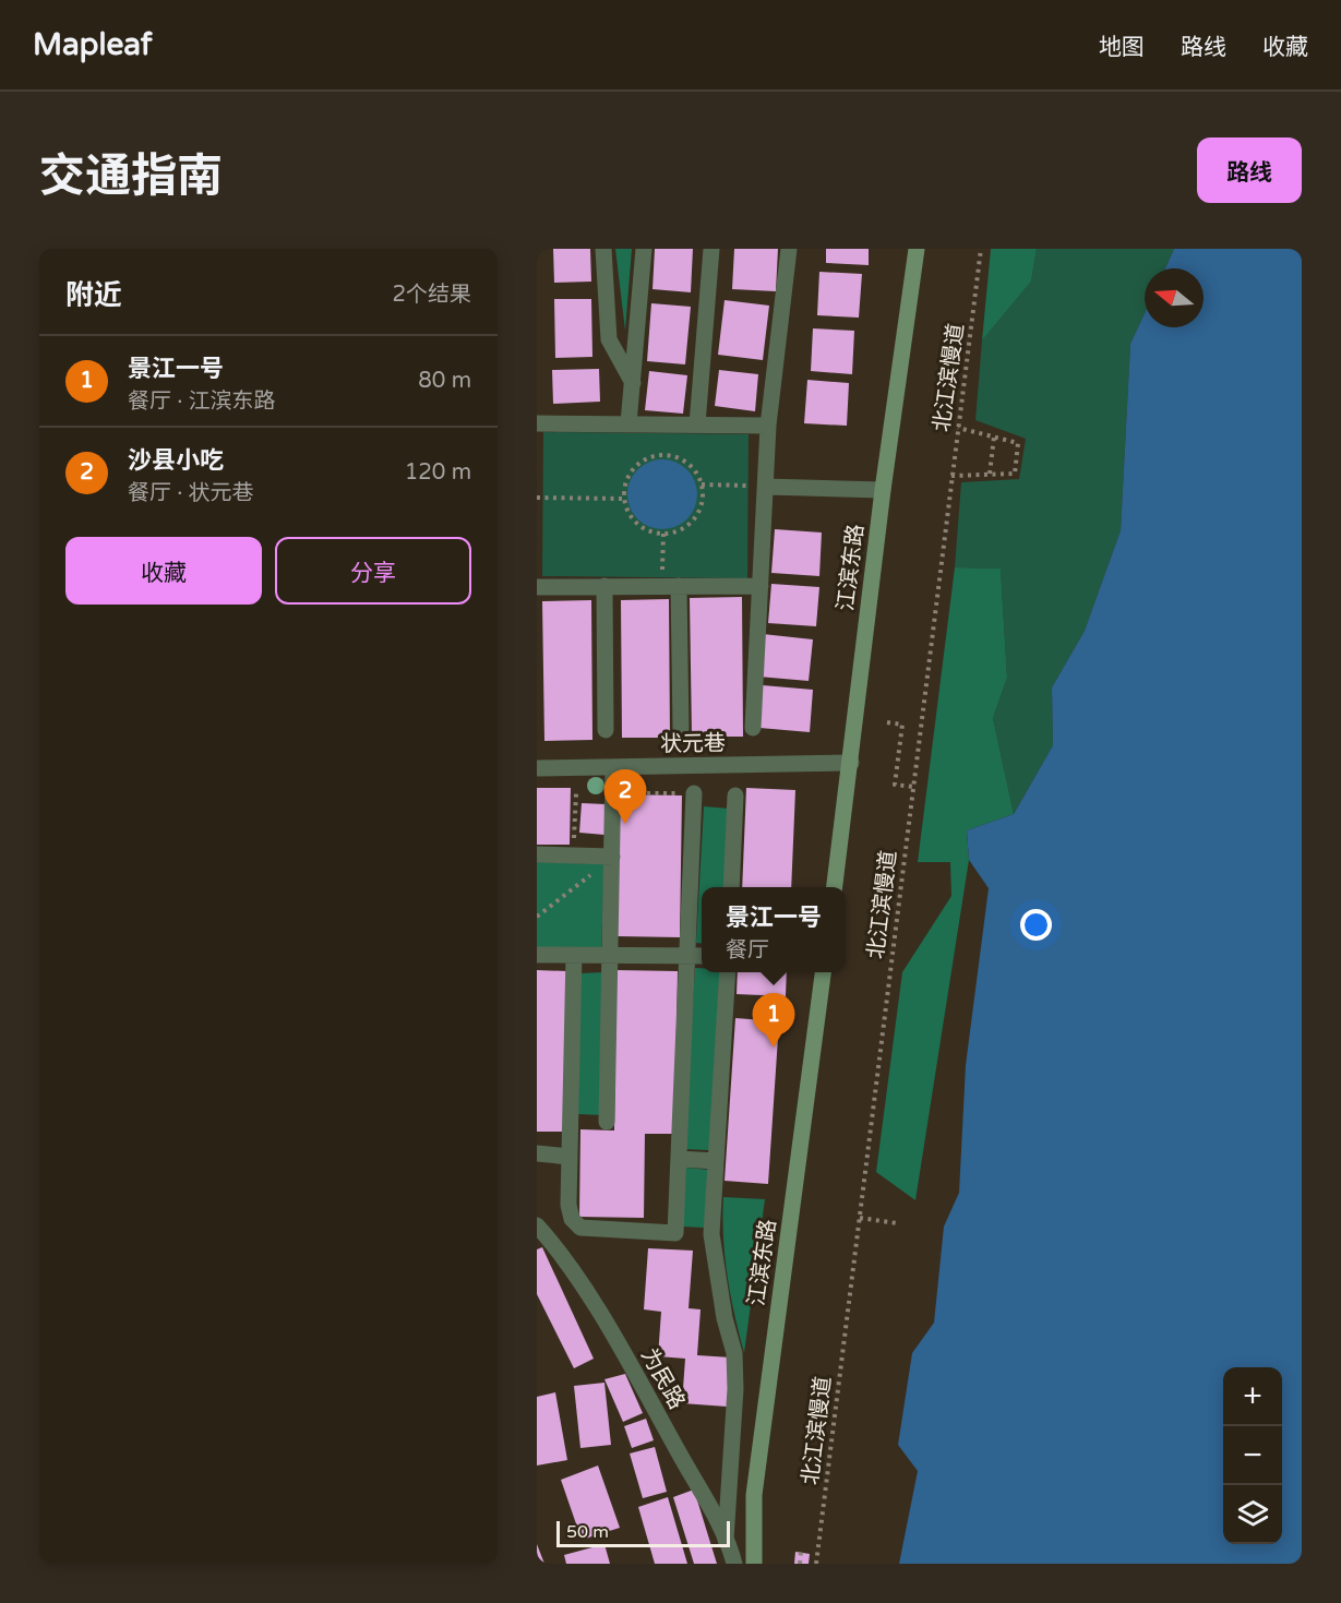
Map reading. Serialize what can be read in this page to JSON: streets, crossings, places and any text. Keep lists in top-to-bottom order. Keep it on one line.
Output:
{"streets":{"main road":["江滨东路"],"street":["状元巷","为民路"],"path":["北江滨慢道"]},"crossings":[["江滨东路","状元巷"]],"scale_bar":"50 m","north":"left","page":{"header":"Mapleaf","nav":["地图","路线","收藏"],"title":"交通指南","buttons":["路线",["收藏","分享"]],"heading":["附近","2个结果"],"list":[{"mark":"1","name":"景江一号","note":"餐厅 · 江滨东路","value":"80 m"},{"mark":"2","name":"沙县小吃","note":"餐厅 · 状元巷","value":"120 m"}],"pins":["2","1"],"popup":["景江一号","餐厅"],"map_buttons":["+","−"],"scale":"50 m"}}
